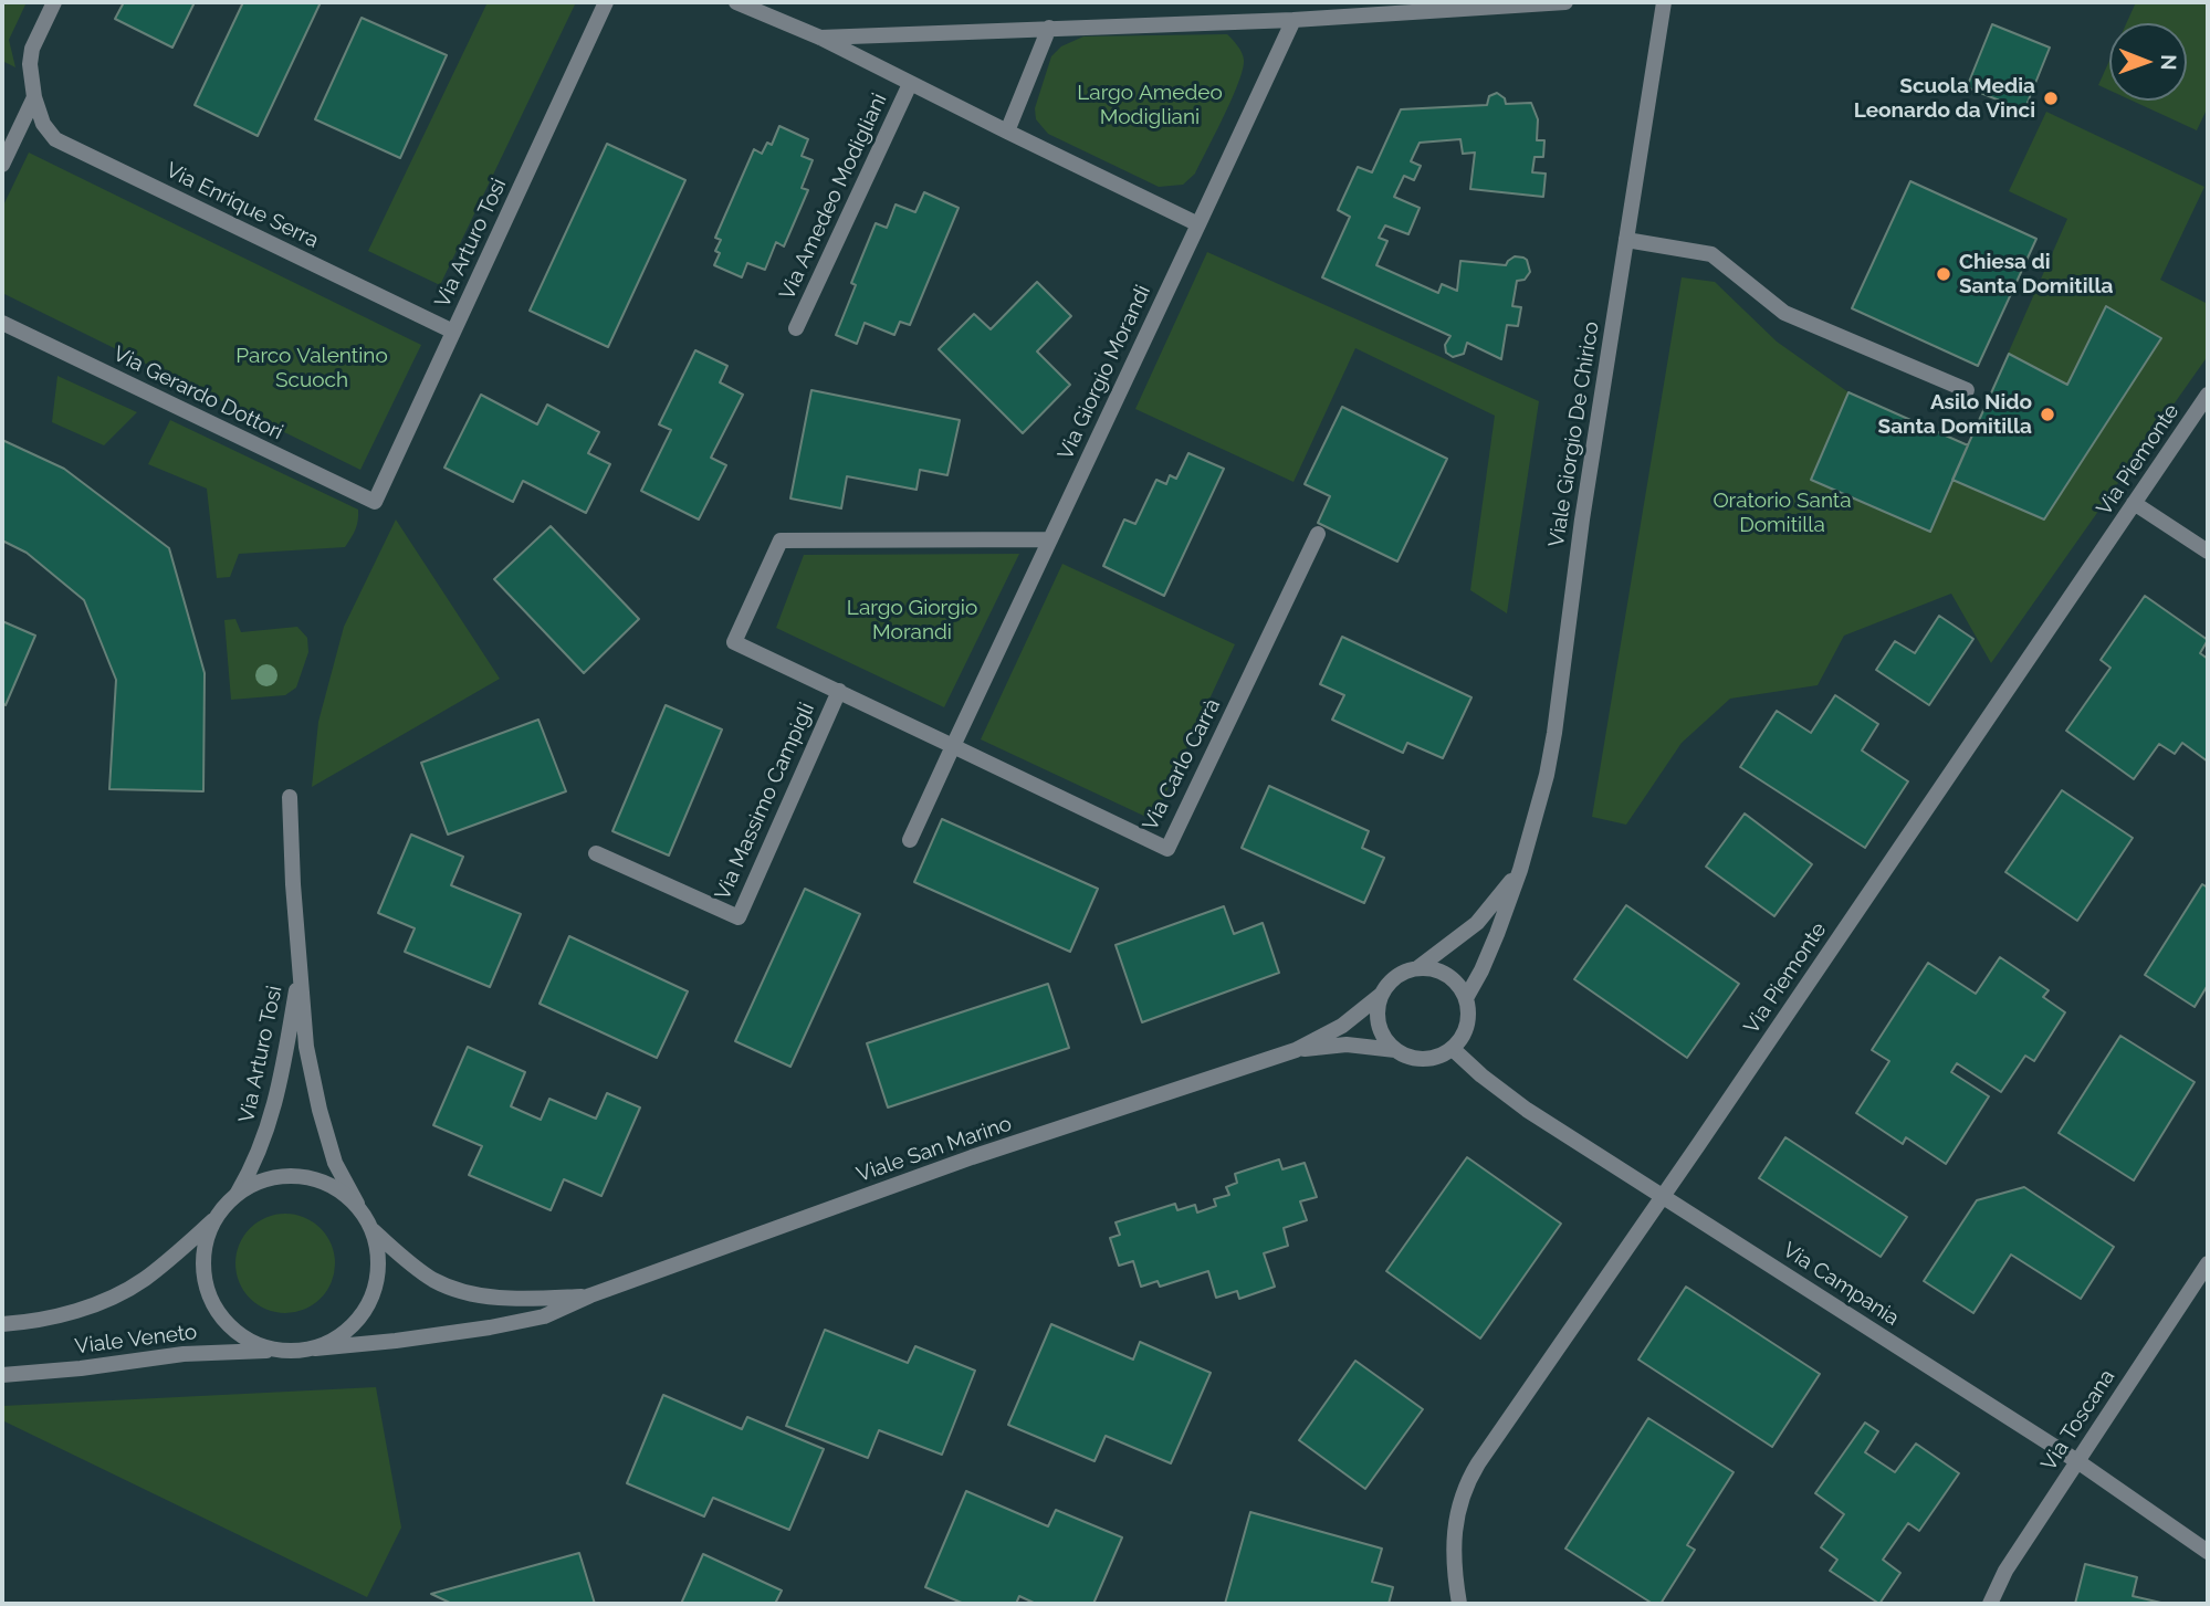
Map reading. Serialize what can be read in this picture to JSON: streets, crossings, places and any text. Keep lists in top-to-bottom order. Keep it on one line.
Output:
{"streets":{"street":["Via Amedeo Modigliani","Via Enrique Serra","Via Arturo Tosi","Via Giorgio Morandi","Via Gerardo Dottori","Viale Giorgio De Chirico","Via Piemonte","Via Carlo Carrà","Via Massimo Campigli","Viale San Marino","Via Campania","Viale Veneto","Via Toscana"]},"crossings":[["Via Enrique Serra","Via Arturo Tosi"],["Via Arturo Tosi","Via Gerardo Dottori"],["Via Arturo Tosi","Viale San Marino"],["Via Arturo Tosi","Viale Veneto"],["Viale Giorgio De Chirico","Viale San Marino"],["Viale Giorgio De Chirico","Via Campania"],["Via Piemonte","Via Campania"],["Viale San Marino","Via Campania"],["Viale San Marino","Viale Veneto"],["Via Campania","Via Toscana"]],"parks":["Largo Amedeo Modigliani","Parco Valentino Scuoch","Oratorio Santa Domitilla","Largo Giorgio Morandi"],"places":["Scuola Media Leonardo da Vinci","Chiesa di Santa Domitilla","Asilo Nido Santa Domitilla"],"north":"right"}
